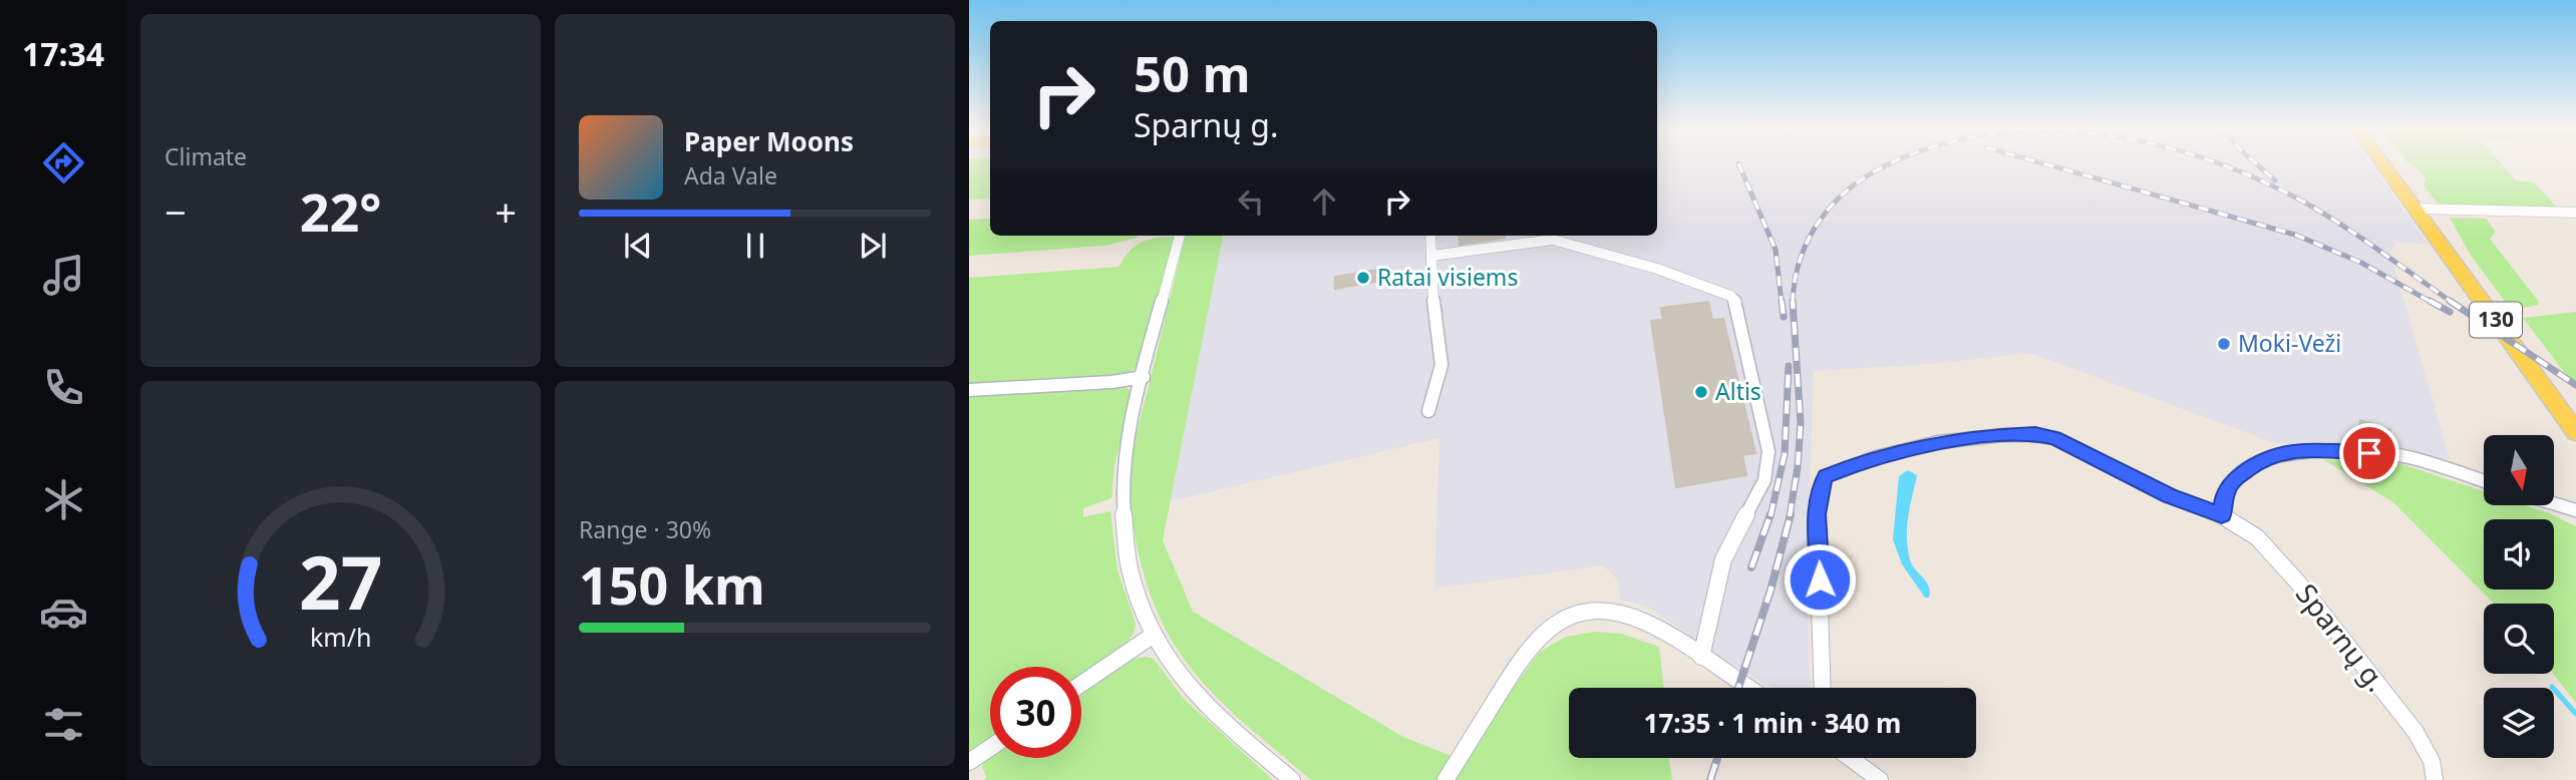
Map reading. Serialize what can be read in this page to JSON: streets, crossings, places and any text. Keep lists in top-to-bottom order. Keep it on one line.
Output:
{"streets":{"main road":["130"],"street":["Sparnų g."]},"places":["Ratai visiems","Moki-Veži","Altis"],"north":"bottom","page":{"tabs":"17:34","tile":["Climate",["Range · 30%","150 km"]],"turn":["50 m","Sparnų g."],"song":["Paper Moons","Ada Vale"],"heat":["−","22°","+"],"limit":"30","trip":"17:35 · 1 min · 340 m","gauge":["27","km/h"]}}
